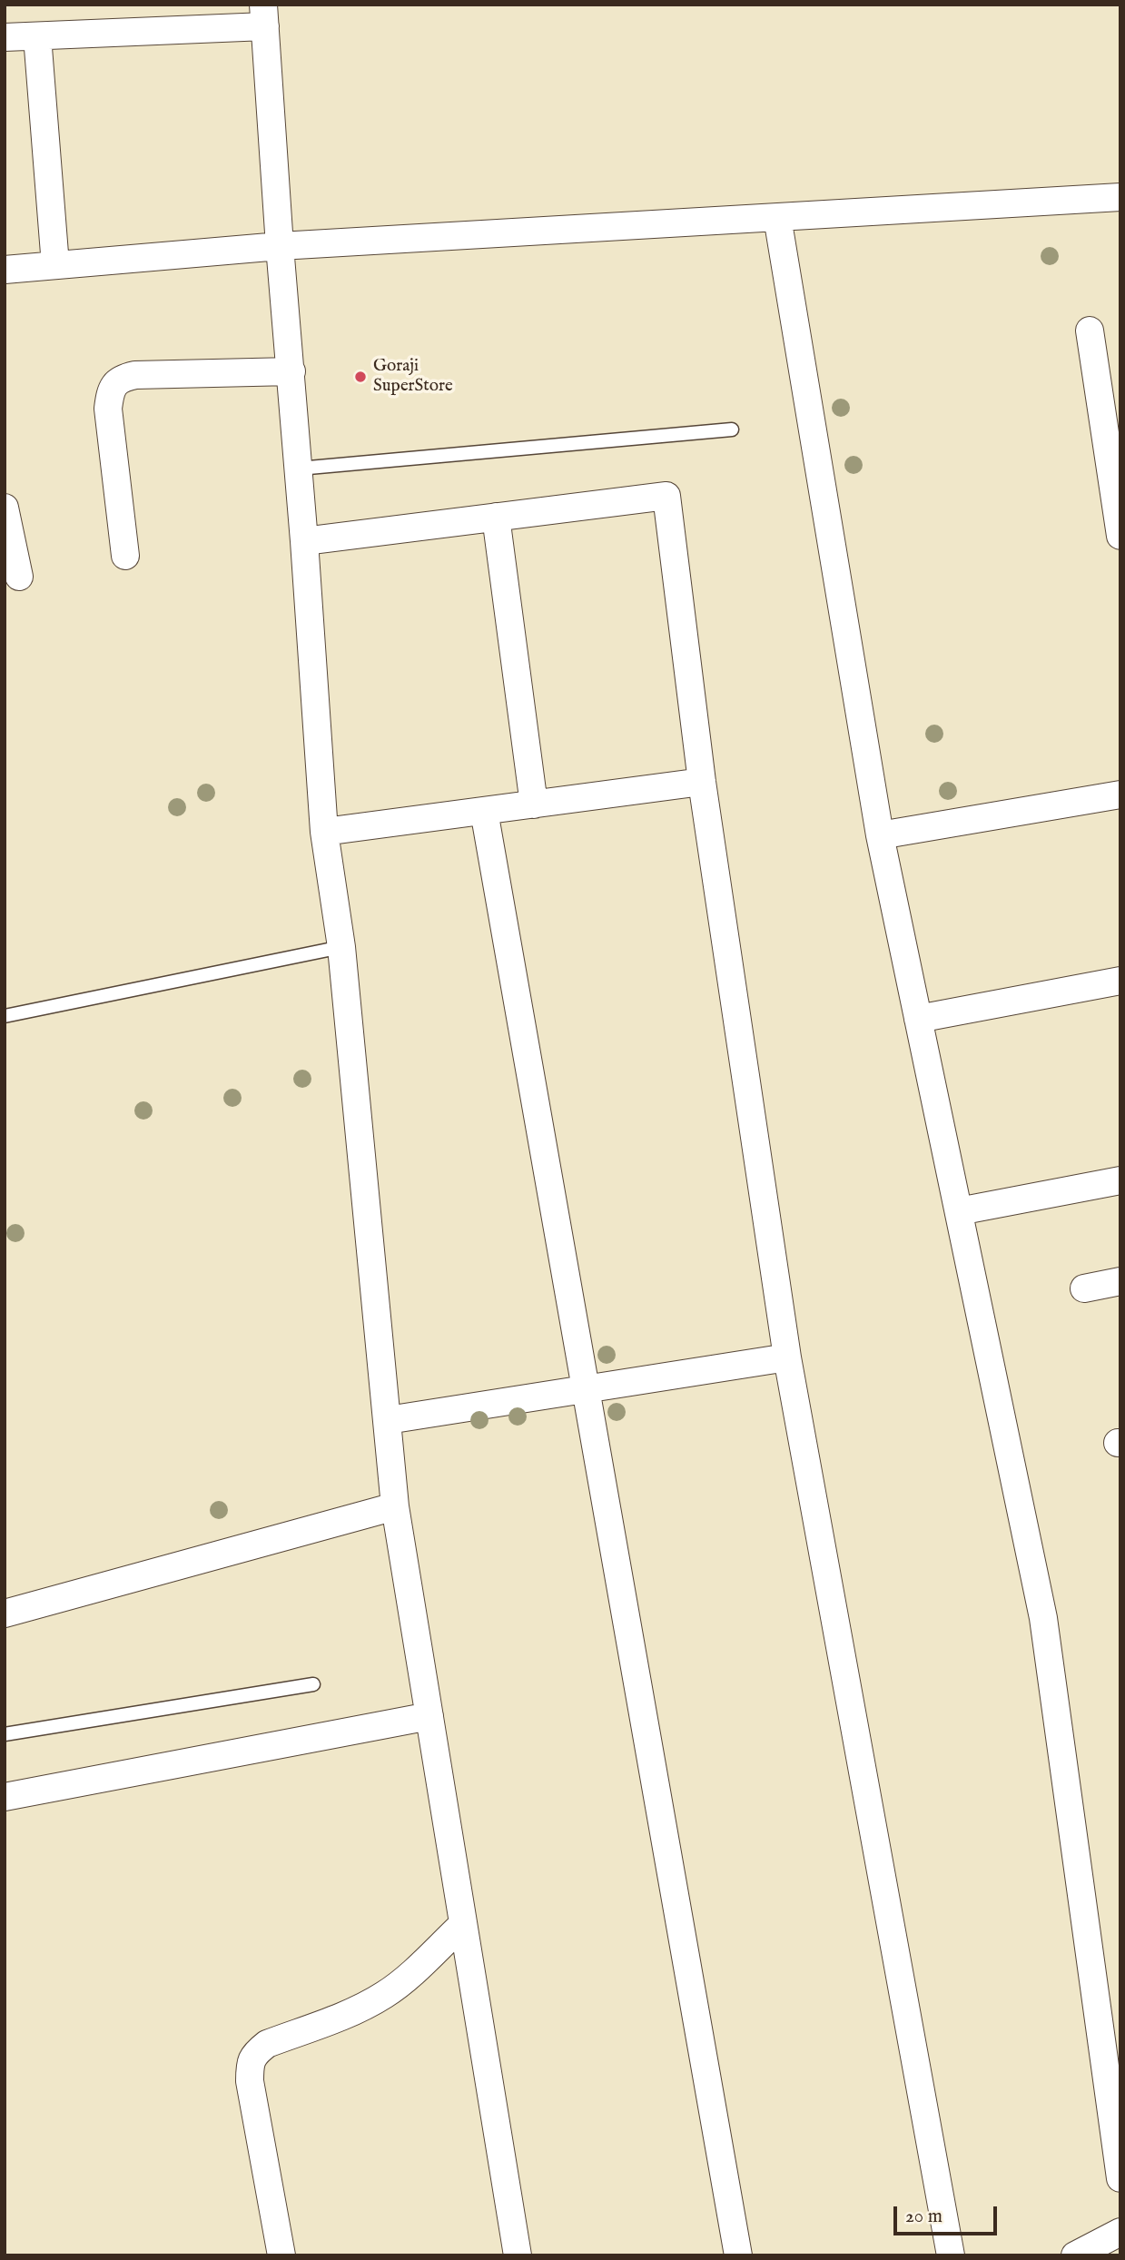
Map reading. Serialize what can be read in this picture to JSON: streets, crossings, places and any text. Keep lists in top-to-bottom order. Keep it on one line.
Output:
{"places":["Goraji SuperStore"],"scale_bar":"20 m"}
